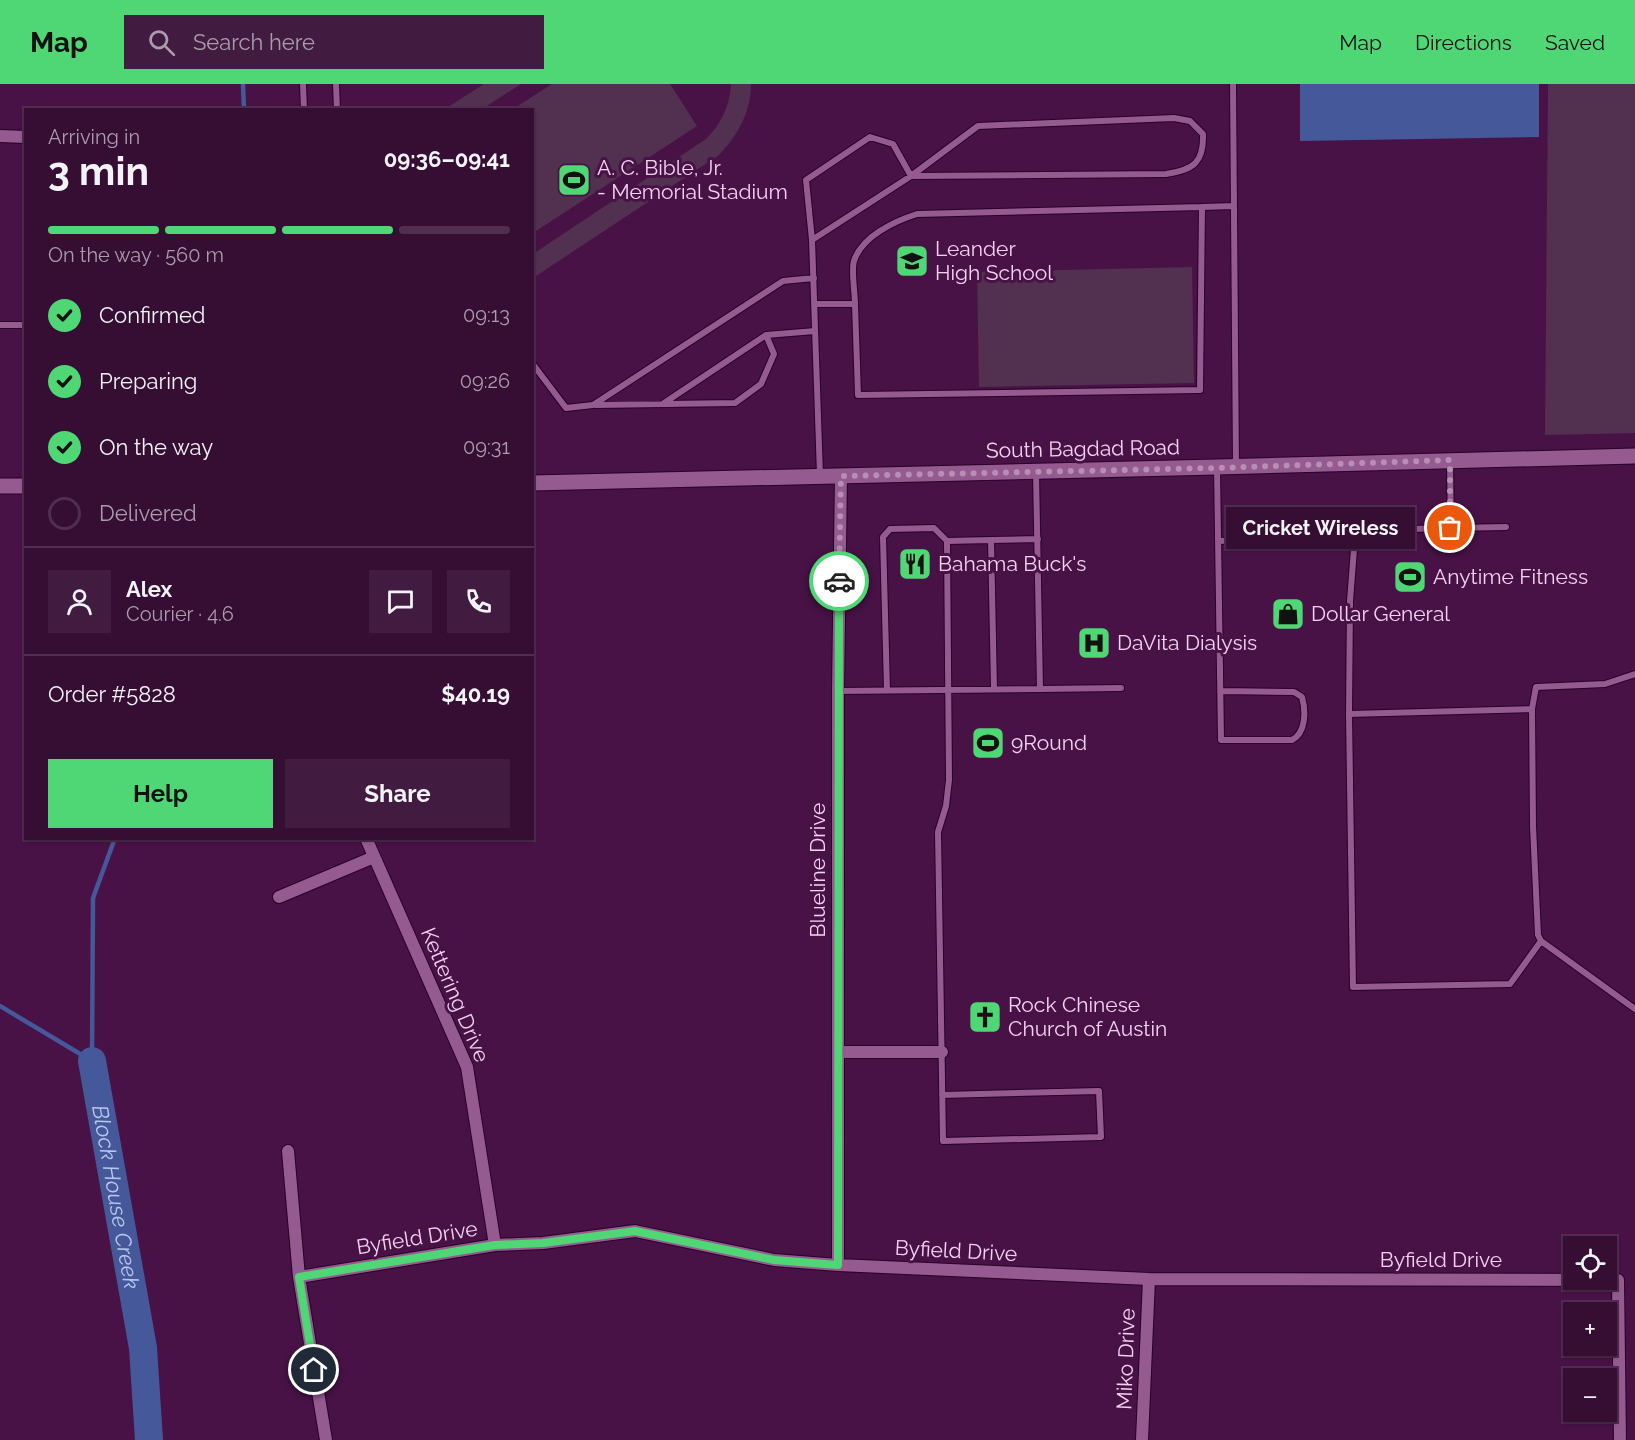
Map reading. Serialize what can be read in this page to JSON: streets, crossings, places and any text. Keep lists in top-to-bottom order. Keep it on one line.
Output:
{"streets":{"main road":["South Bagdad Road"],"street":["Blueline Drive","Kettering Drive","Byfield Drive","Miko Drive"]},"crossings":[["South Bagdad Road","Blueline Drive"],["Blueline Drive","Byfield Drive"],["Kettering Drive","Byfield Drive"],["Byfield Drive","Miko Drive"]],"water":["Block House Creek"],"places":{"sports":["A. C. Bible, Jr. - Memorial Stadium","Anytime Fitness","9Round"],"school or university":["Leander High School"],"other":["Cricket Wireless"],"restaurant":["Bahama Buck's"],"shop":["Dollar General"],"hospital":["DaVita Dialysis"],"church":["Rock Chinese Church of Austin"]},"page":{"header":"Map","search":"Search here","nav":["Map","Directions","Saved"],"heading":["3 min","Arriving in","09:36–09:41"],"panel":["Alex","Courier · 4.6","Order #5828","$40.19"],"bar":"On the way · 560 m","list":[["Confirmed","09:13"],["Preparing","09:26"],["On the way","09:31"],"Delivered"],"bubble":"Cricket Wireless","buttons":["Help","Share"],"map_buttons":["+","−"]}}
